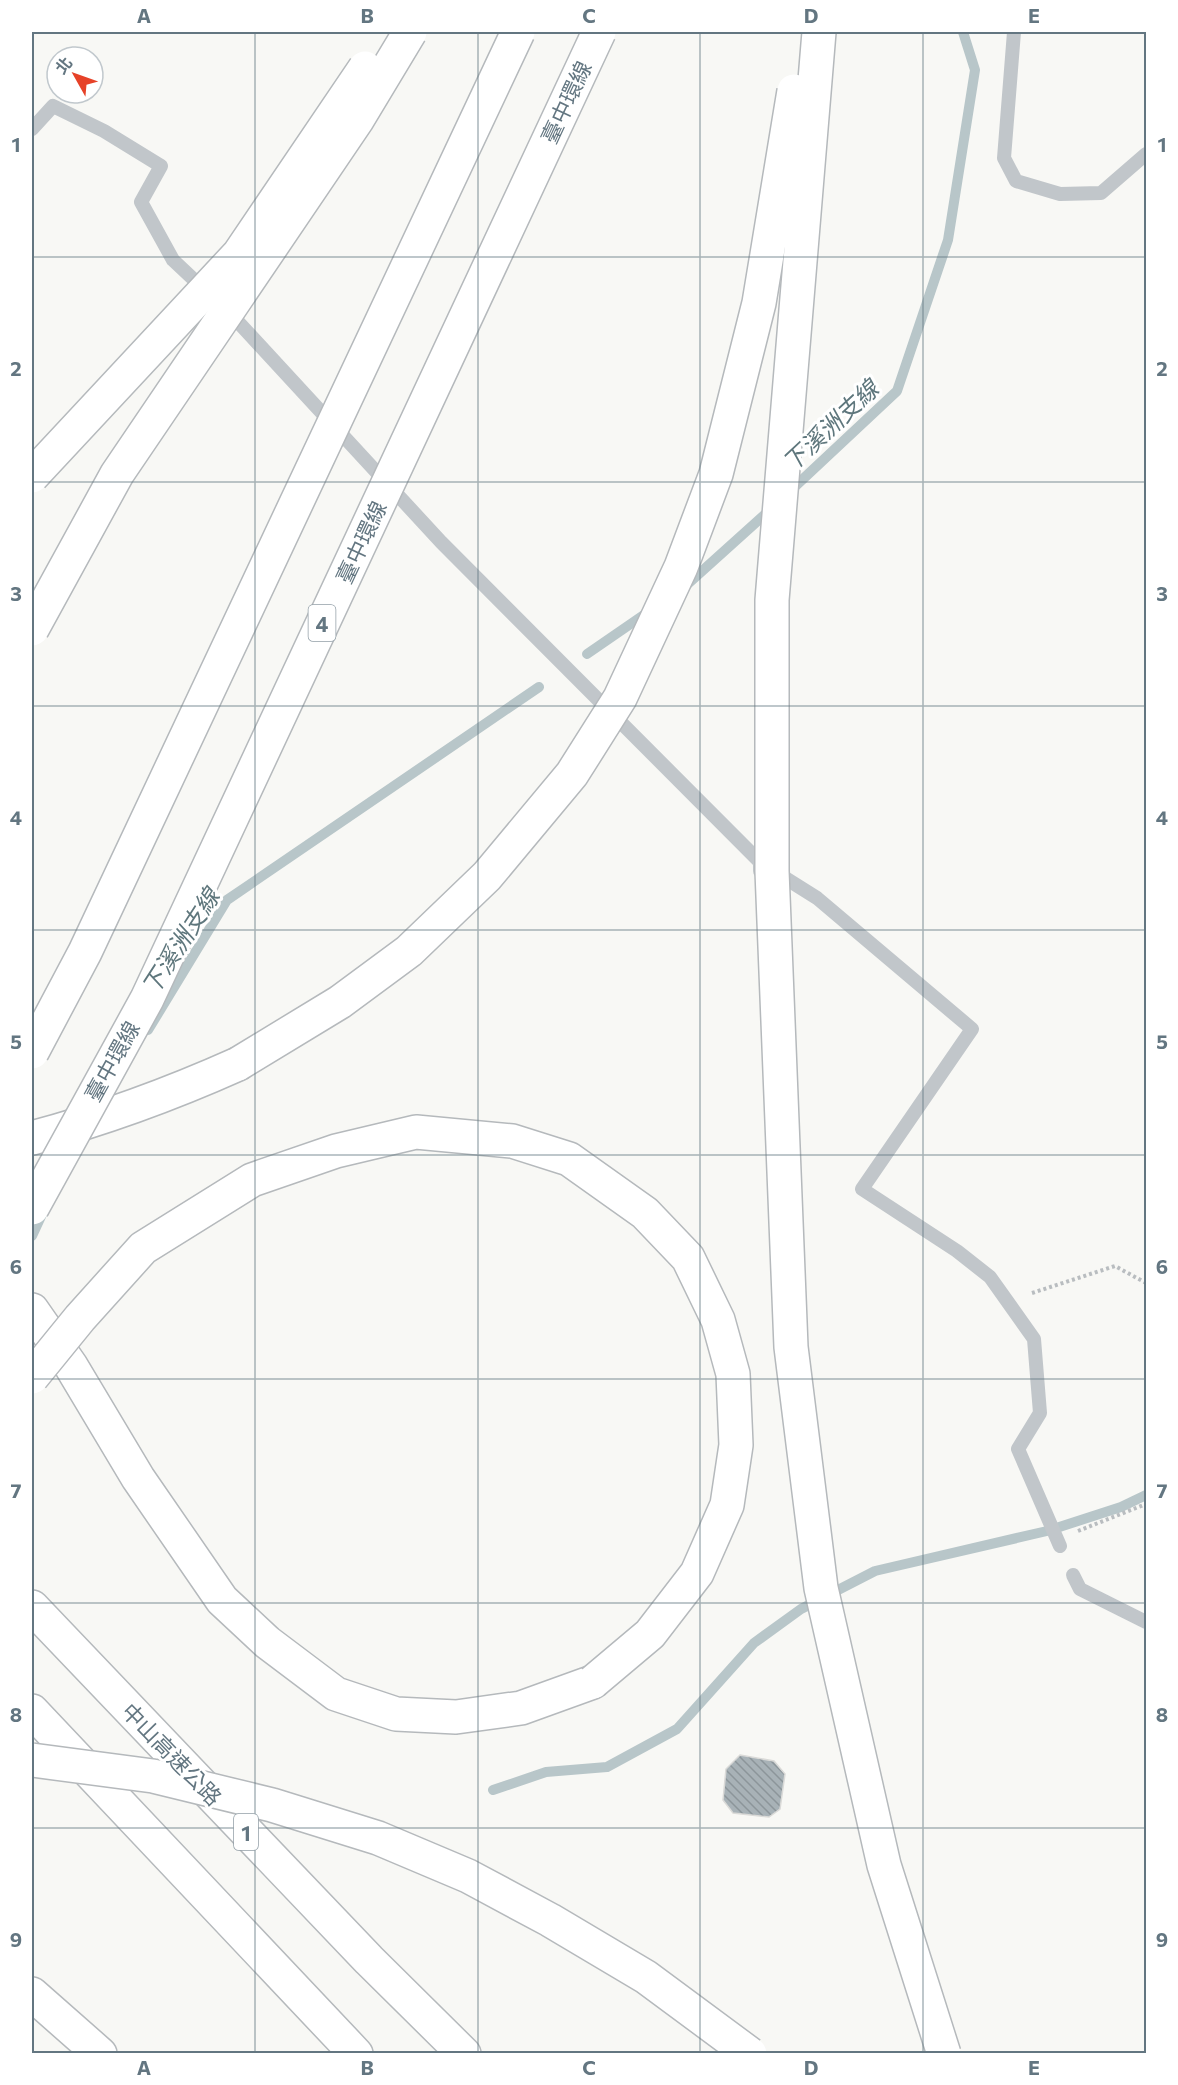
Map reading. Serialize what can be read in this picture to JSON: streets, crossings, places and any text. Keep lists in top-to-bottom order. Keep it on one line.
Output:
{"streets":{"highway":["臺中環線","4","中山高速公路","1"]},"water":["下溪洲支線"],"north":"top left","grid":{"columns":["A","B","C","D","E"],"rows":["1","2","3","4","5","6","7","8","9"]}}
